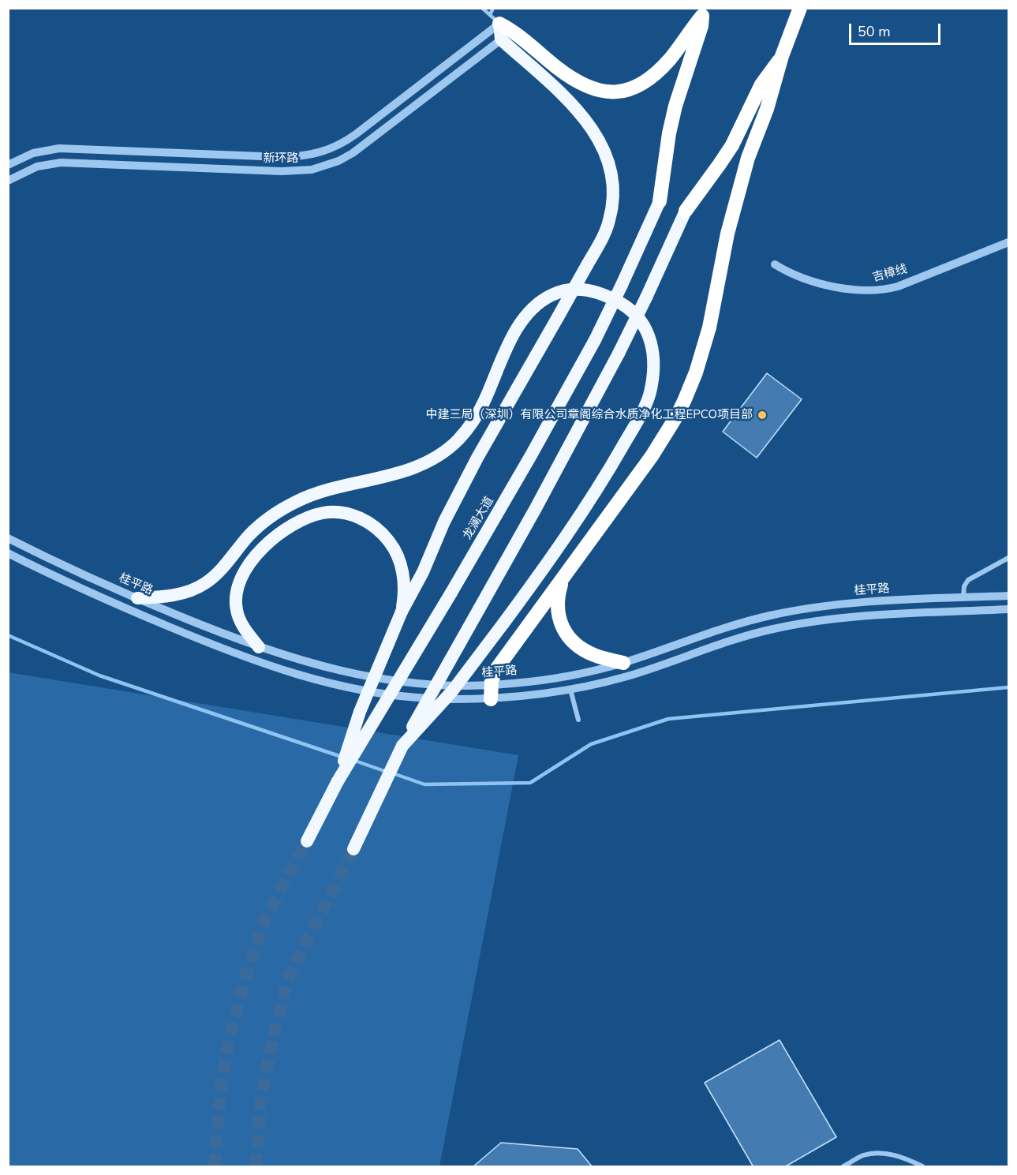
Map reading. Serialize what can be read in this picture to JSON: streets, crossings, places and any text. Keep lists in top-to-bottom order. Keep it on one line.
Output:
{"streets":{"highway":["龙澜大道"],"street":["新环路","吉樟线","桂平路"]},"places":["中建三局（深圳）有限公司章阁综合水质净化工程EPCO项目部"],"scale_bar":"50 m"}
